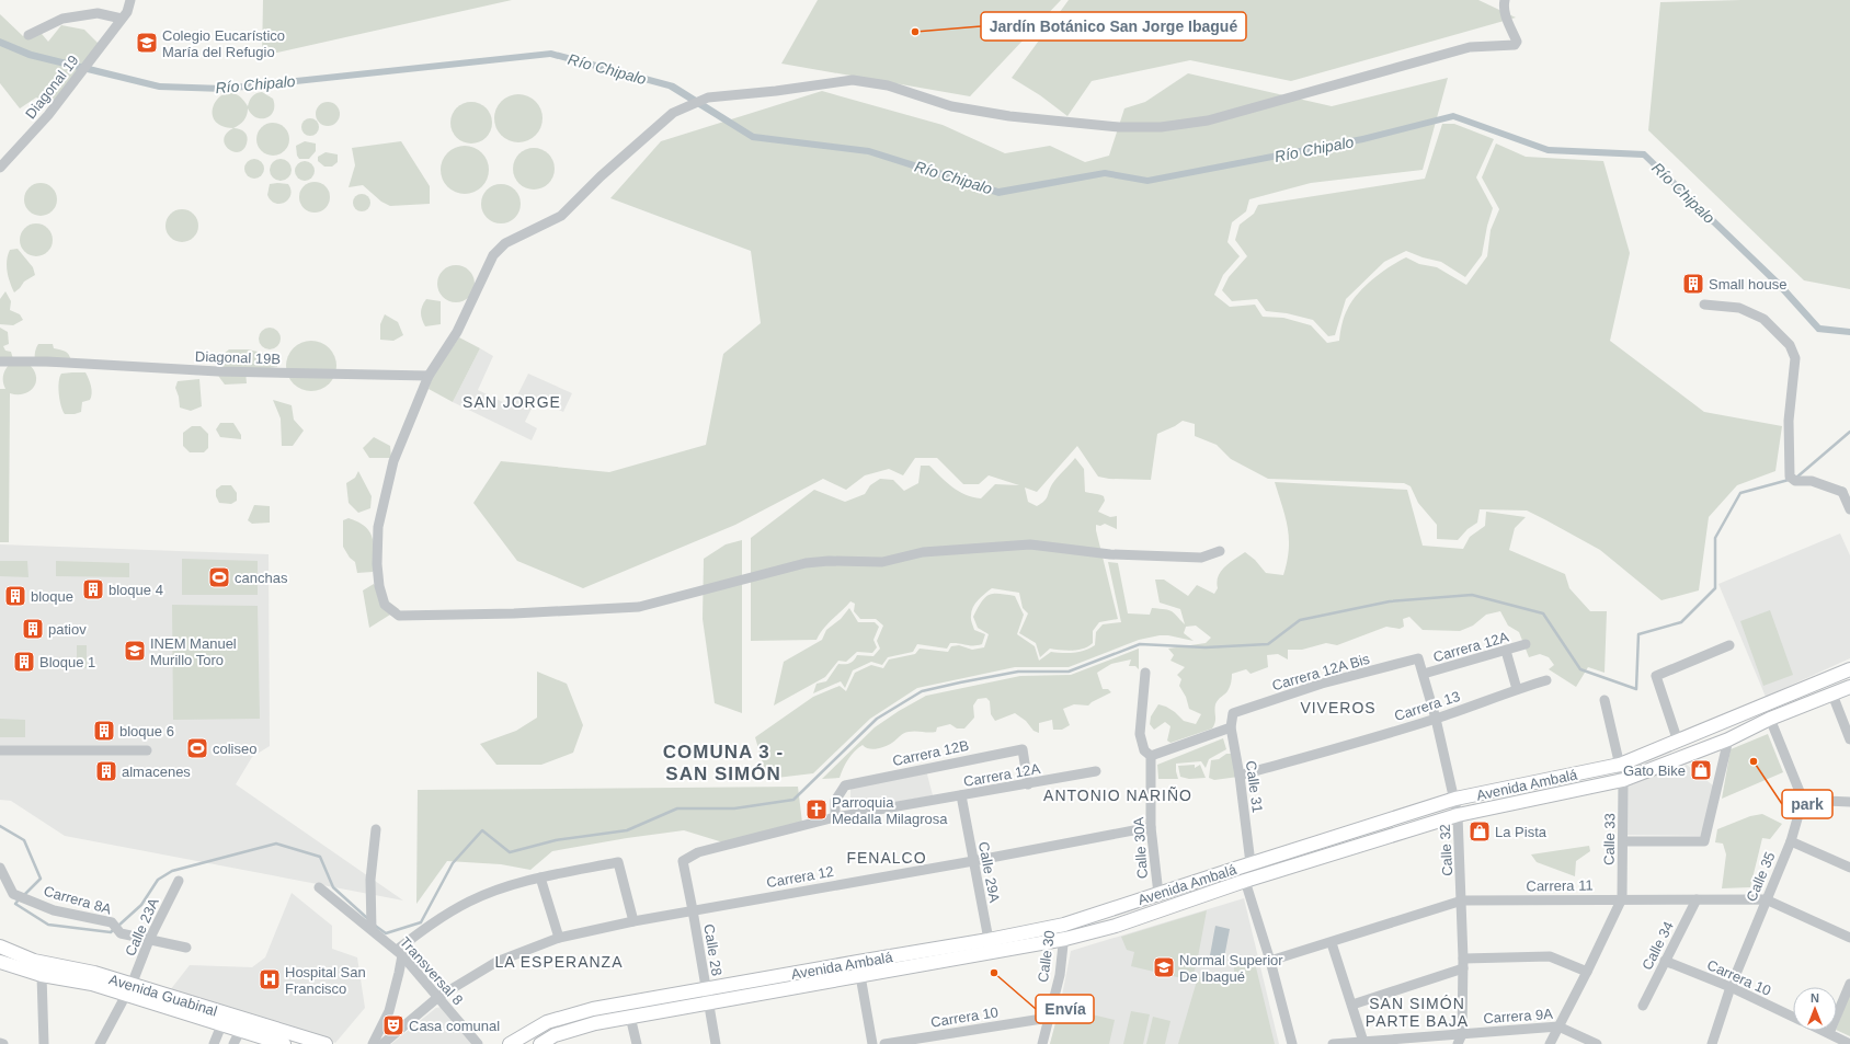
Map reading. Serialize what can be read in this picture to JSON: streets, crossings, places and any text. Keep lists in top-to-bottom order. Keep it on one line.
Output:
{"streets":{"main road":["Avenida Ambalá","Avenida Guabinal"],"street":["Diagonal 19","Diagonal 19B","Carrera 12A","Carrera 12A Bis","Carrera 13","Carrera 12B","Calle 31","Calle 33","Calle 30A","Calle 32","Calle 29A","Carrera 12","Calle 35","Carrera 11","Carrera 8A","Calle 23A","Calle 34","Calle 28","Calle 30","Transversal 8","Carrera 10","Carrera 9A"]},"crossings":[["Carrera 12A","Carrera 12B"],["Carrera 12A","Calle 32"],["Carrera 12A","Calle 29A"],["Carrera 12A","Calle 28"],["Carrera 12A Bis","Calle 31"],["Carrera 12A Bis","Calle 32"],["Carrera 13","Calle 31"],["Carrera 13","Calle 32"],["Avenida Ambalá","Calle 31"],["Avenida Ambalá","Calle 33"],["Avenida Ambalá","Calle 30A"],["Avenida Ambalá","Calle 32"],["Avenida Ambalá","Calle 29A"],["Avenida Ambalá","Calle 28"],["Avenida Ambalá","Calle 30"],["Calle 33","Carrera 11"],["Calle 33","Carrera 9A"],["Calle 30A","Carrera 12"],["Calle 32","Carrera 11"],["Calle 32","Carrera 9A"],["Calle 29A","Carrera 12"],["Carrera 12","Calle 28"],["Carrera 12","Transversal 8"],["Calle 35","Carrera 11"],["Calle 35","Carrera 10"],["Carrera 11","Calle 34"],["Carrera 8A","Calle 23A"],["Calle 23A","Avenida Guabinal"],["Calle 34","Carrera 10"],["Calle 30","Carrera 10"]],"districts":["SAN JORGE","VIVEROS","COMUNA 3 - SAN SIMÓN","ANTONIO NARIÑO","FENALCO","LA ESPERANZA","SAN SIMÓN PARTE BAJA"],"water":["Río Chipalo"],"places":{"other":["Jardín Botánico San Jorge Ibagué","park","Envía"],"school or university":["Colegio Eucarístico María del Refugio","INEM Manuel Murillo Toro","Normal Superior De Ibagué"],"building":["Small house","bloque 4","bloque","patiov","Bloque 1","bloque 6","almacenes"],"sports":["canchas","coliseo"],"shop":["Gato Bike","La Pista"],"church":["Parroquia Medalla Milagrosa"],"hospital":["Hospital San Francisco"],"theatre":["Casa comunal"]},"north":"top"}
